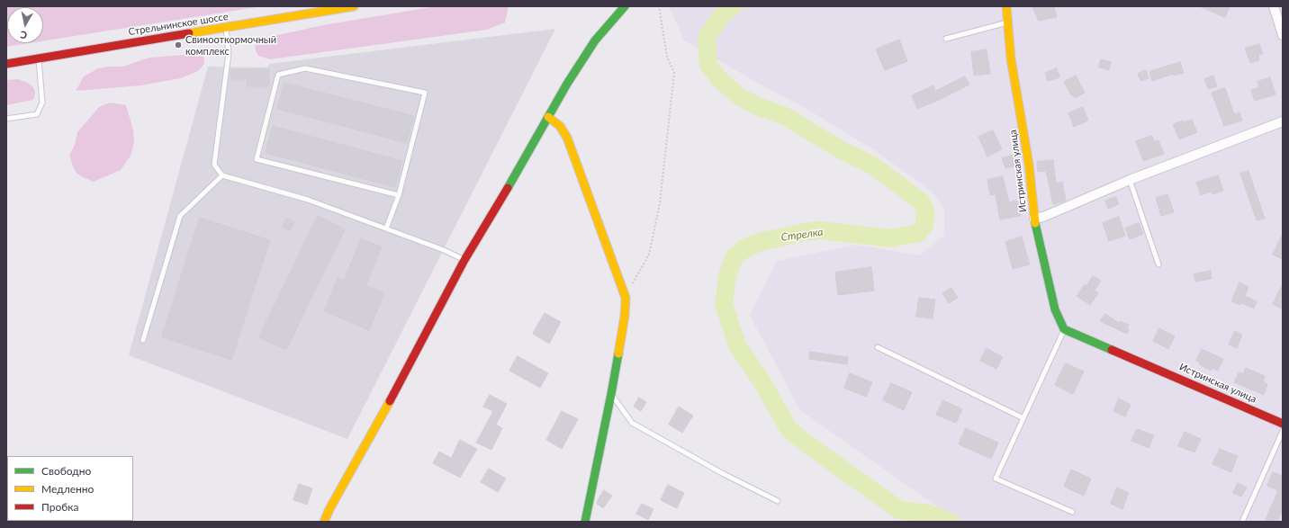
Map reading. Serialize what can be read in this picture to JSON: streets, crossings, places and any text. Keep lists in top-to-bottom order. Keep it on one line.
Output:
{"streets":{"street":["Стрельнинское шоссе","Истринская улица"]},"water":["Стрелка"],"places":["Свинооткормочный комплекс"],"legend":["Свободно","Медленно","Пробка"],"north":"bottom"}
